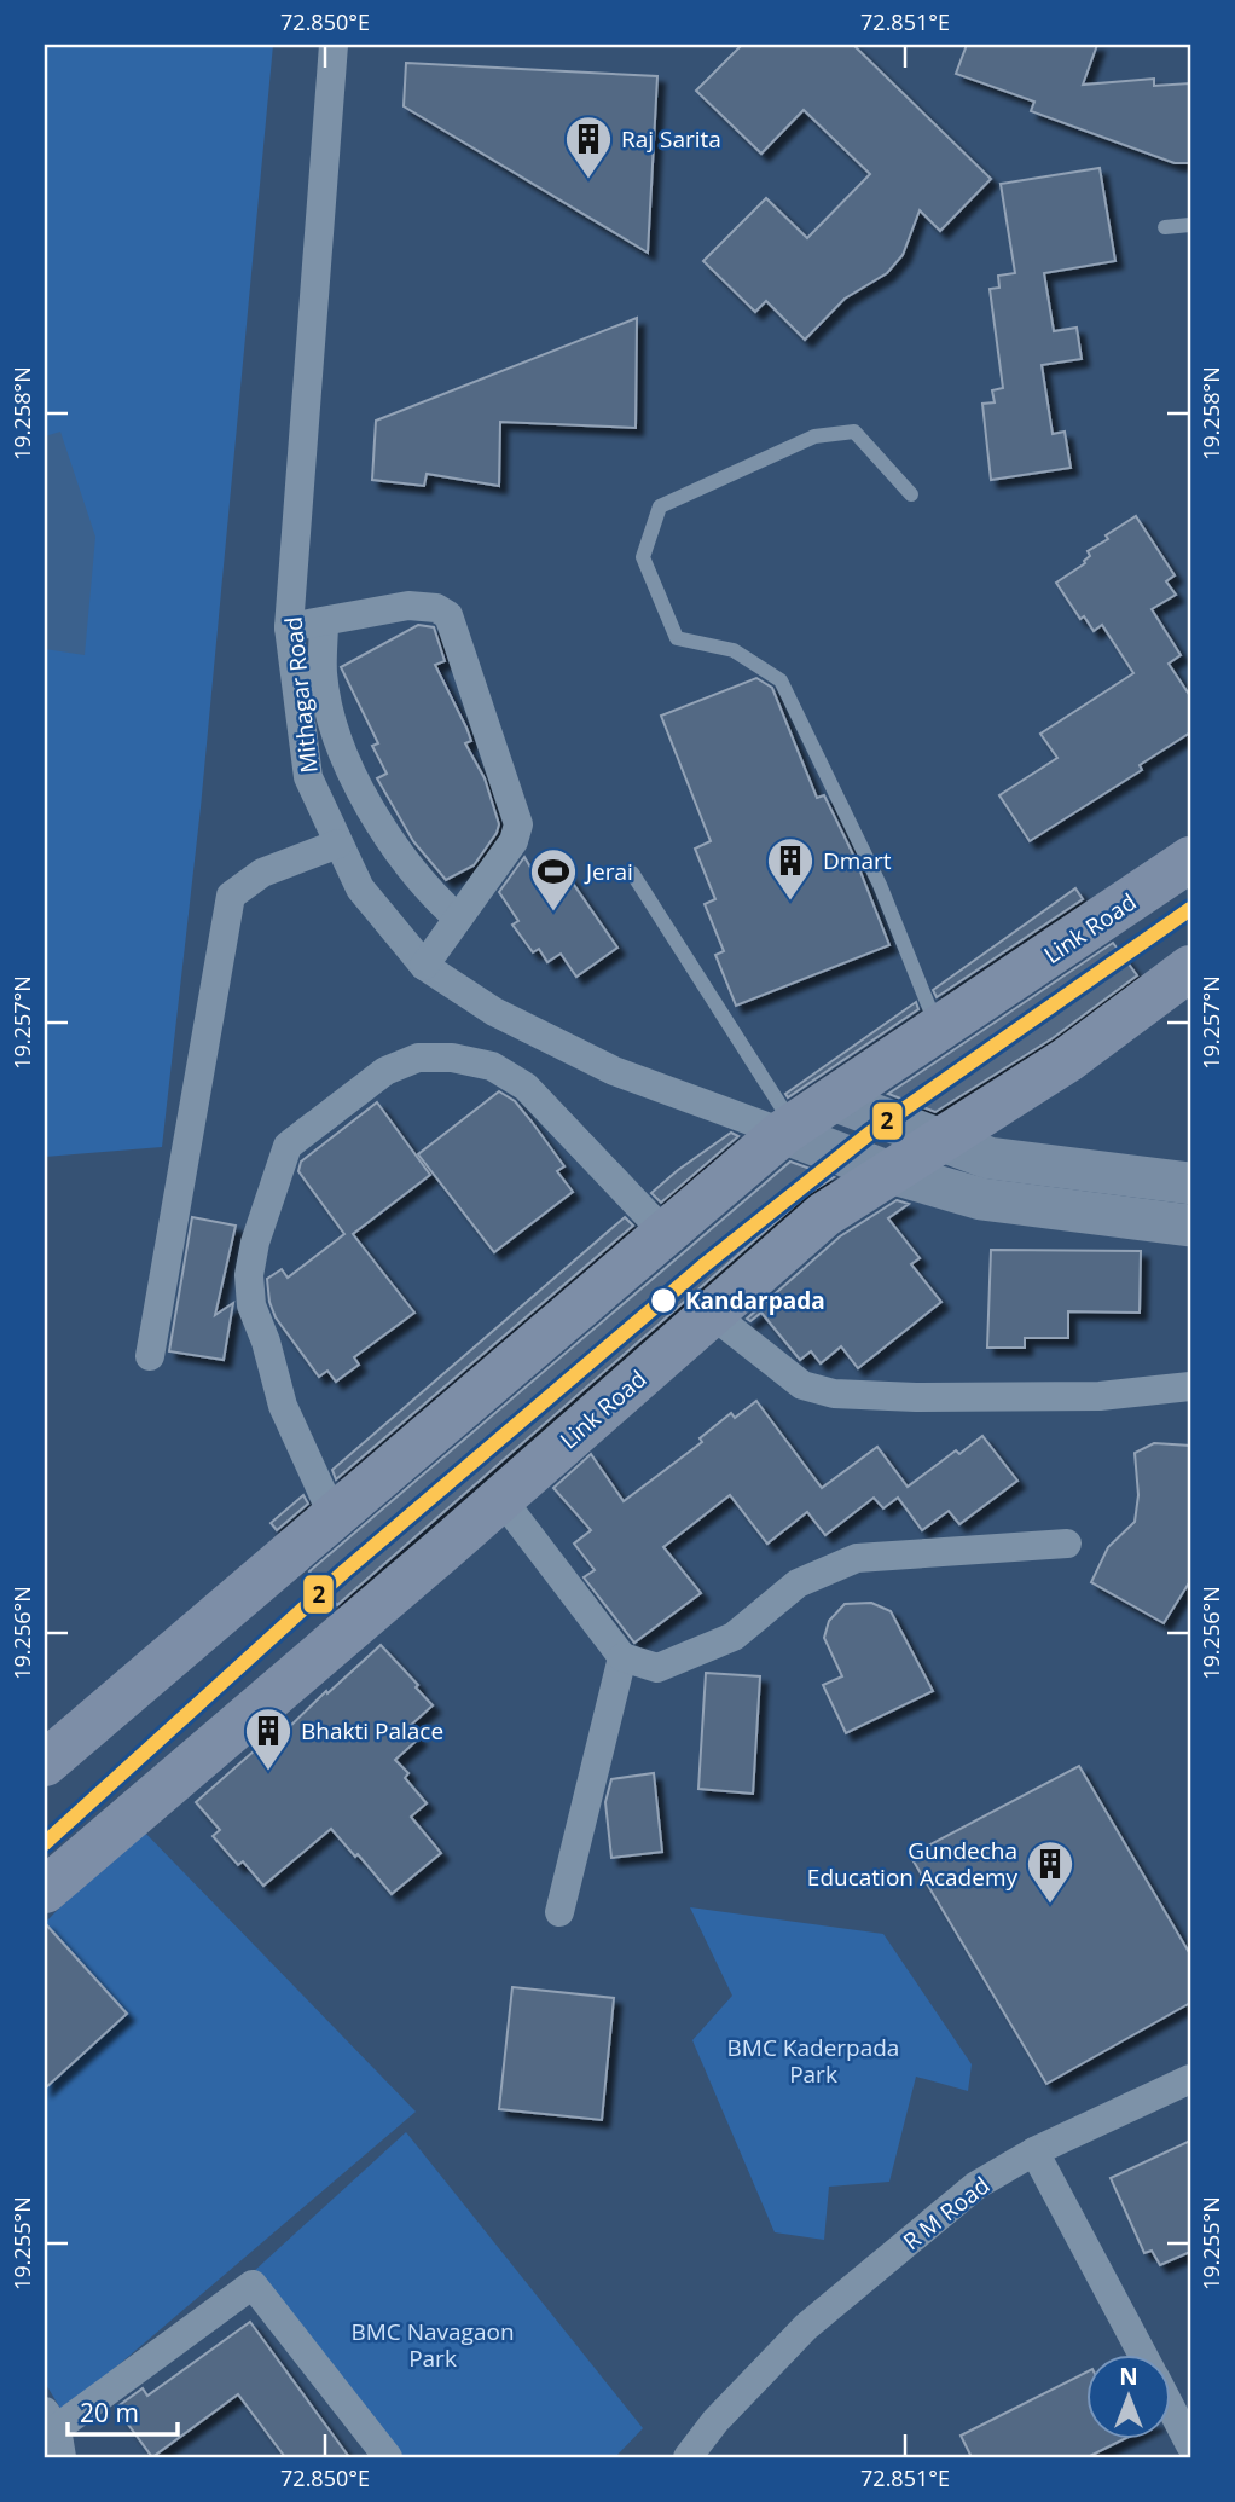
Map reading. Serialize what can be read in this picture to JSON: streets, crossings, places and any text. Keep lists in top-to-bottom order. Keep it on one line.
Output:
{"streets":{"main road":["Link Road"],"street":["Mithagar Road","R M Road"]},"crossings":[["Mithagar Road","Link Road"]],"parks":["BMC Kaderpada Park","BMC Navagaon Park"],"places":{"building":["Raj Sarita","Dmart","Bhakti Palace","Gundecha Education Academy"],"sports":["Jerai"],"other":["Kandarpada"]},"lines":["transit line 2"],"scale_bar":"20 m","north":"top","coordinates":["72.850°E","72.851°E","19.258°N","19.257°N","19.256°N","19.255°N"]}
